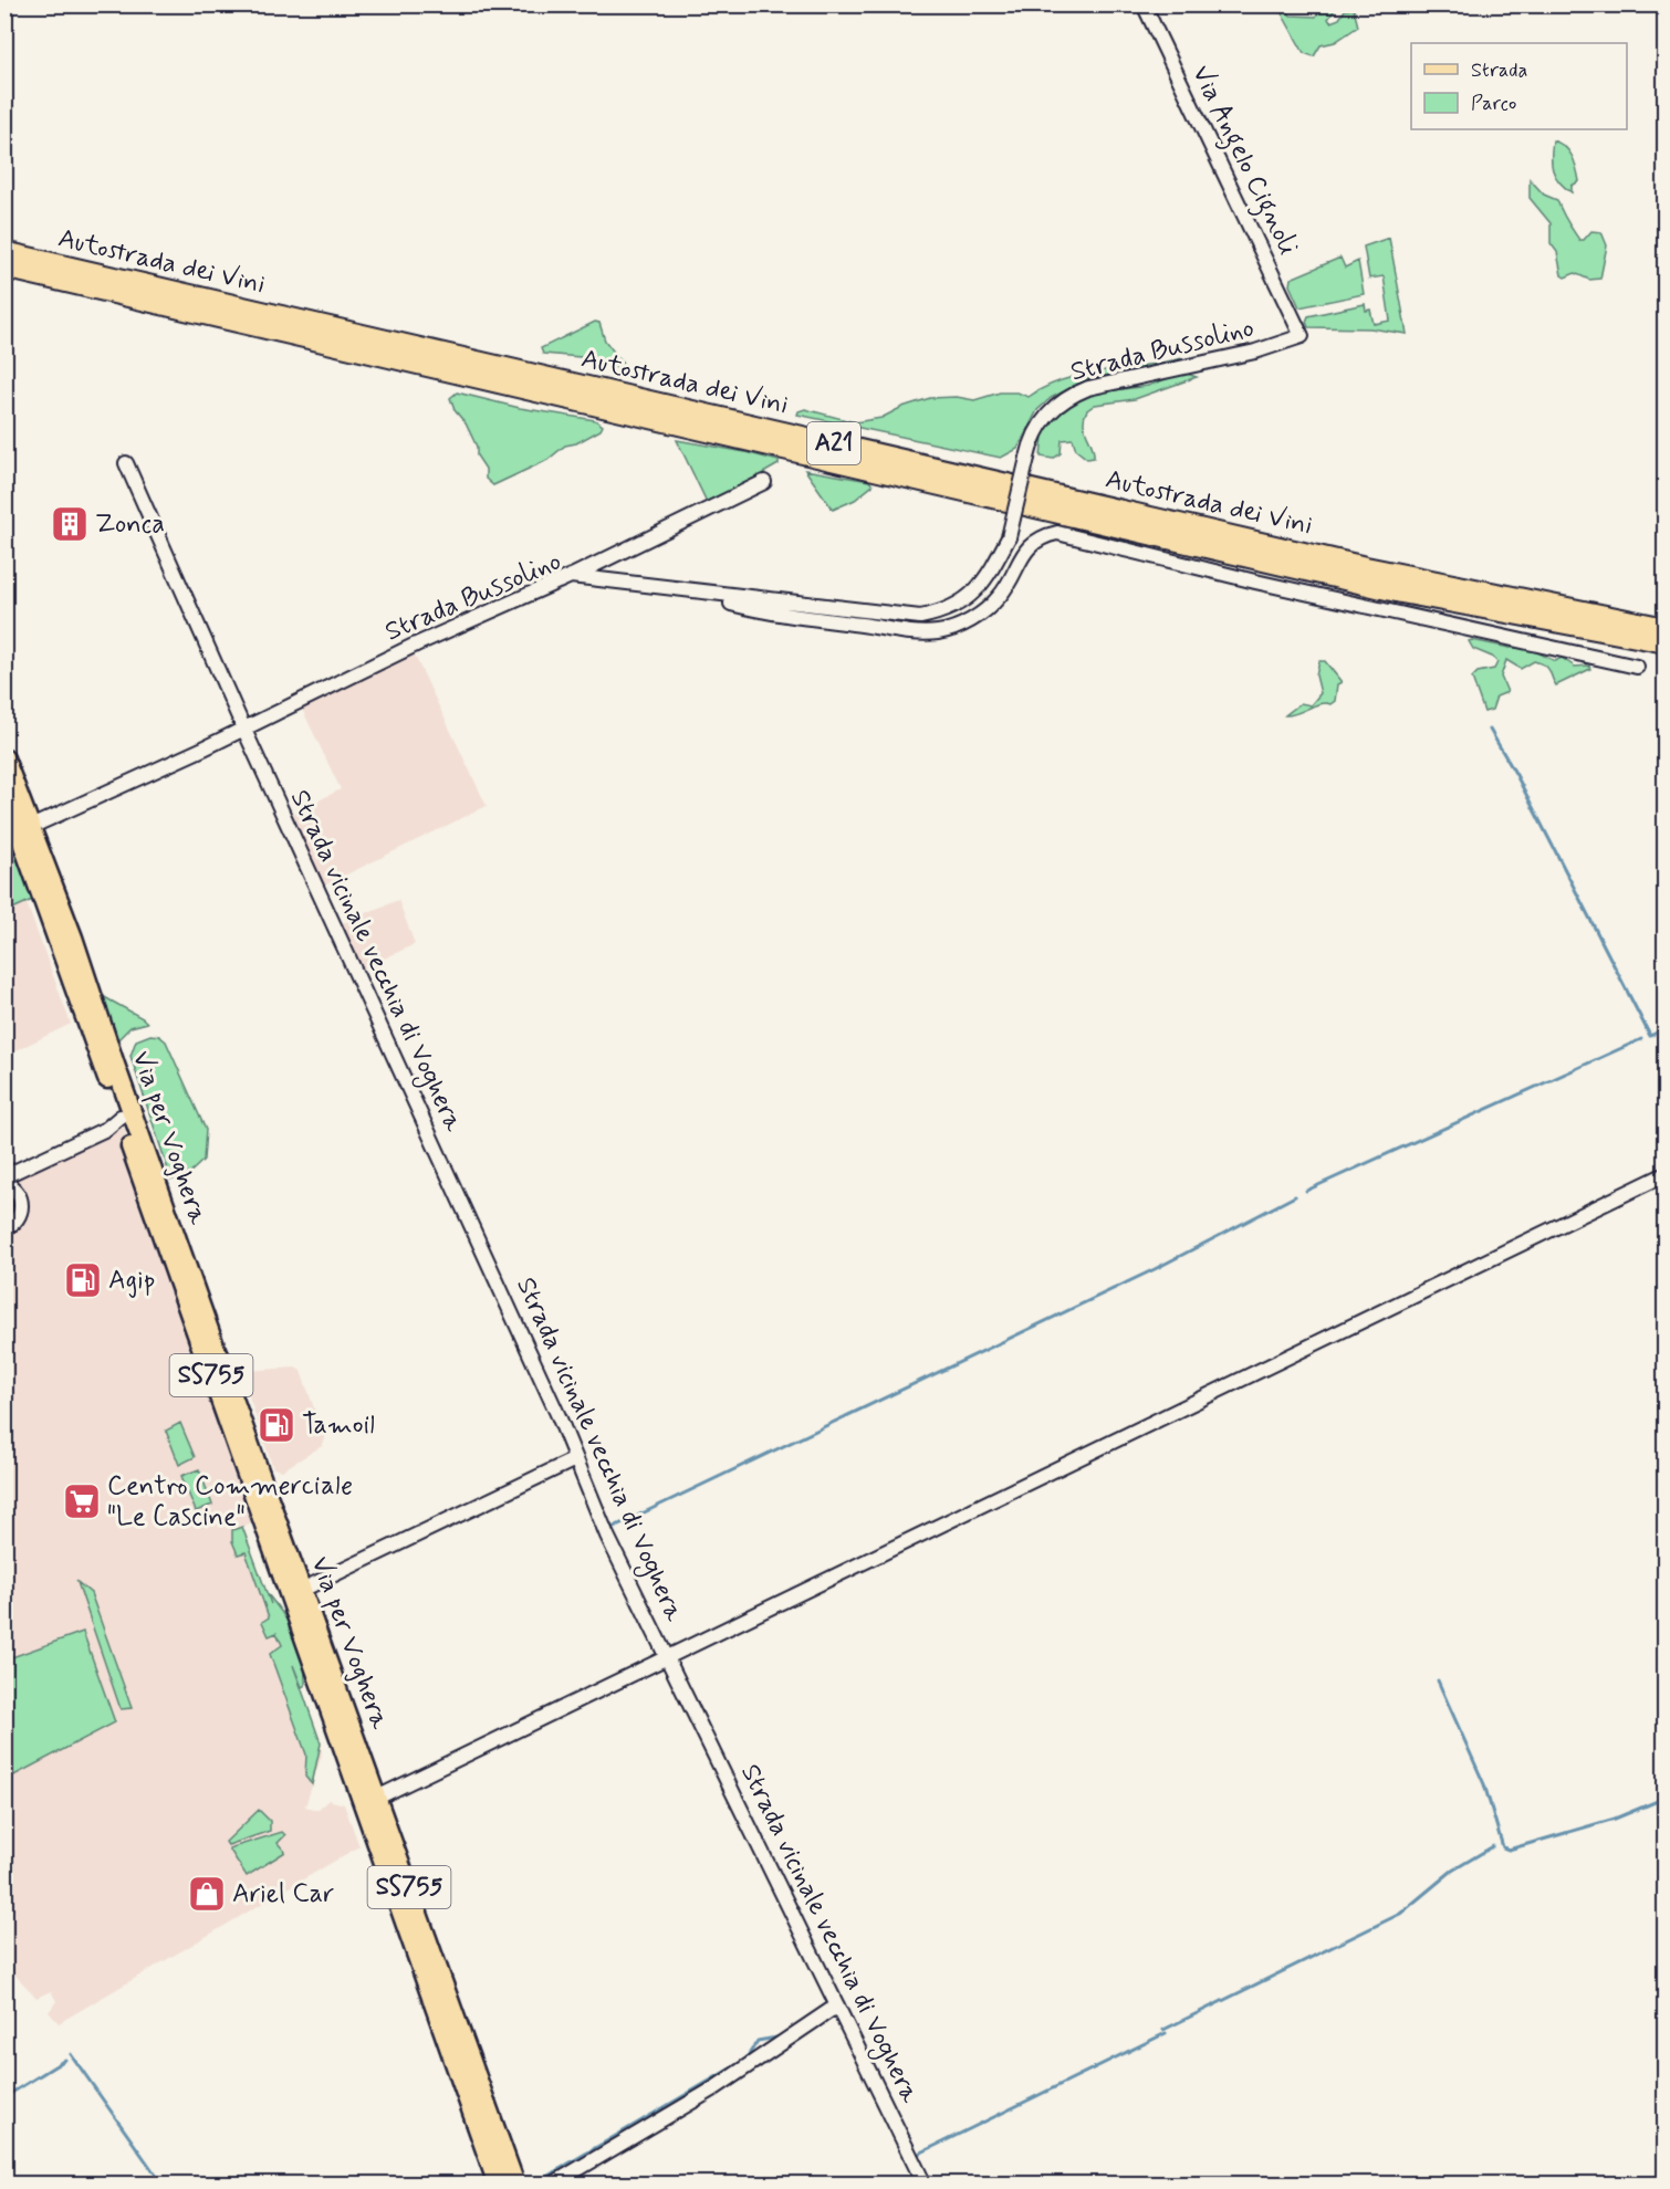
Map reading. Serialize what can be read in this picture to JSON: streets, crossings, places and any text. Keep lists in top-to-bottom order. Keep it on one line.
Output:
{"streets":{"highway":["Autostrada dei Vini","A21"],"main road":["Via per Voghera","SS755"],"street":["Via Angelo Cignoli","Strada Bussolino","Strada vicinale vecchia di Voghera"]},"crossings":[["Via Angelo Cignoli","Strada Bussolino"],["Strada Bussolino","Strada vicinale vecchia di Voghera"],["Strada Bussolino","Via per Voghera"]],"places":{"building":["Zonca"],"fuel station":["Agip","Tamoil"],"supermarket":["Centro Commerciale \"Le Cascine\""],"shop":["Ariel Car"]},"legend":["Strada","Parco"]}
